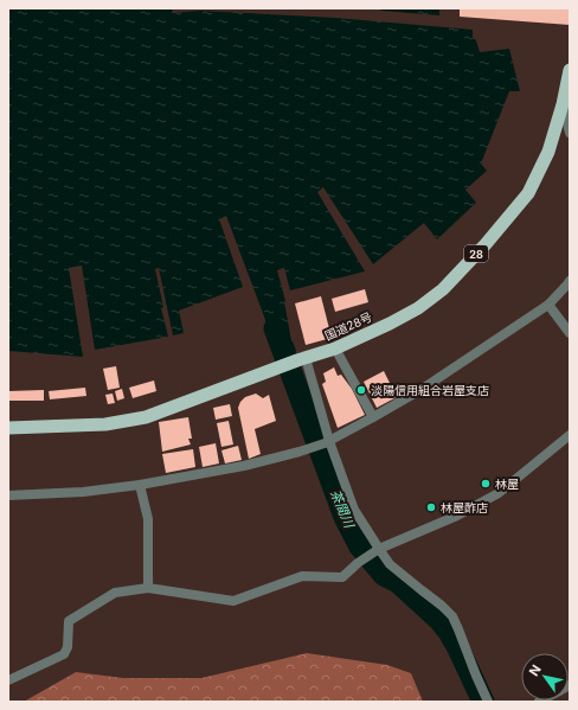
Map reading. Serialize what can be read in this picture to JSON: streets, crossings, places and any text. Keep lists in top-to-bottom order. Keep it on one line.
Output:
{"streets":{"highway":["28","国道28号"]},"water":["茶間川"],"places":["淡陽信用組合岩屋支店","林屋","林屋酢店"],"north":"top left"}
